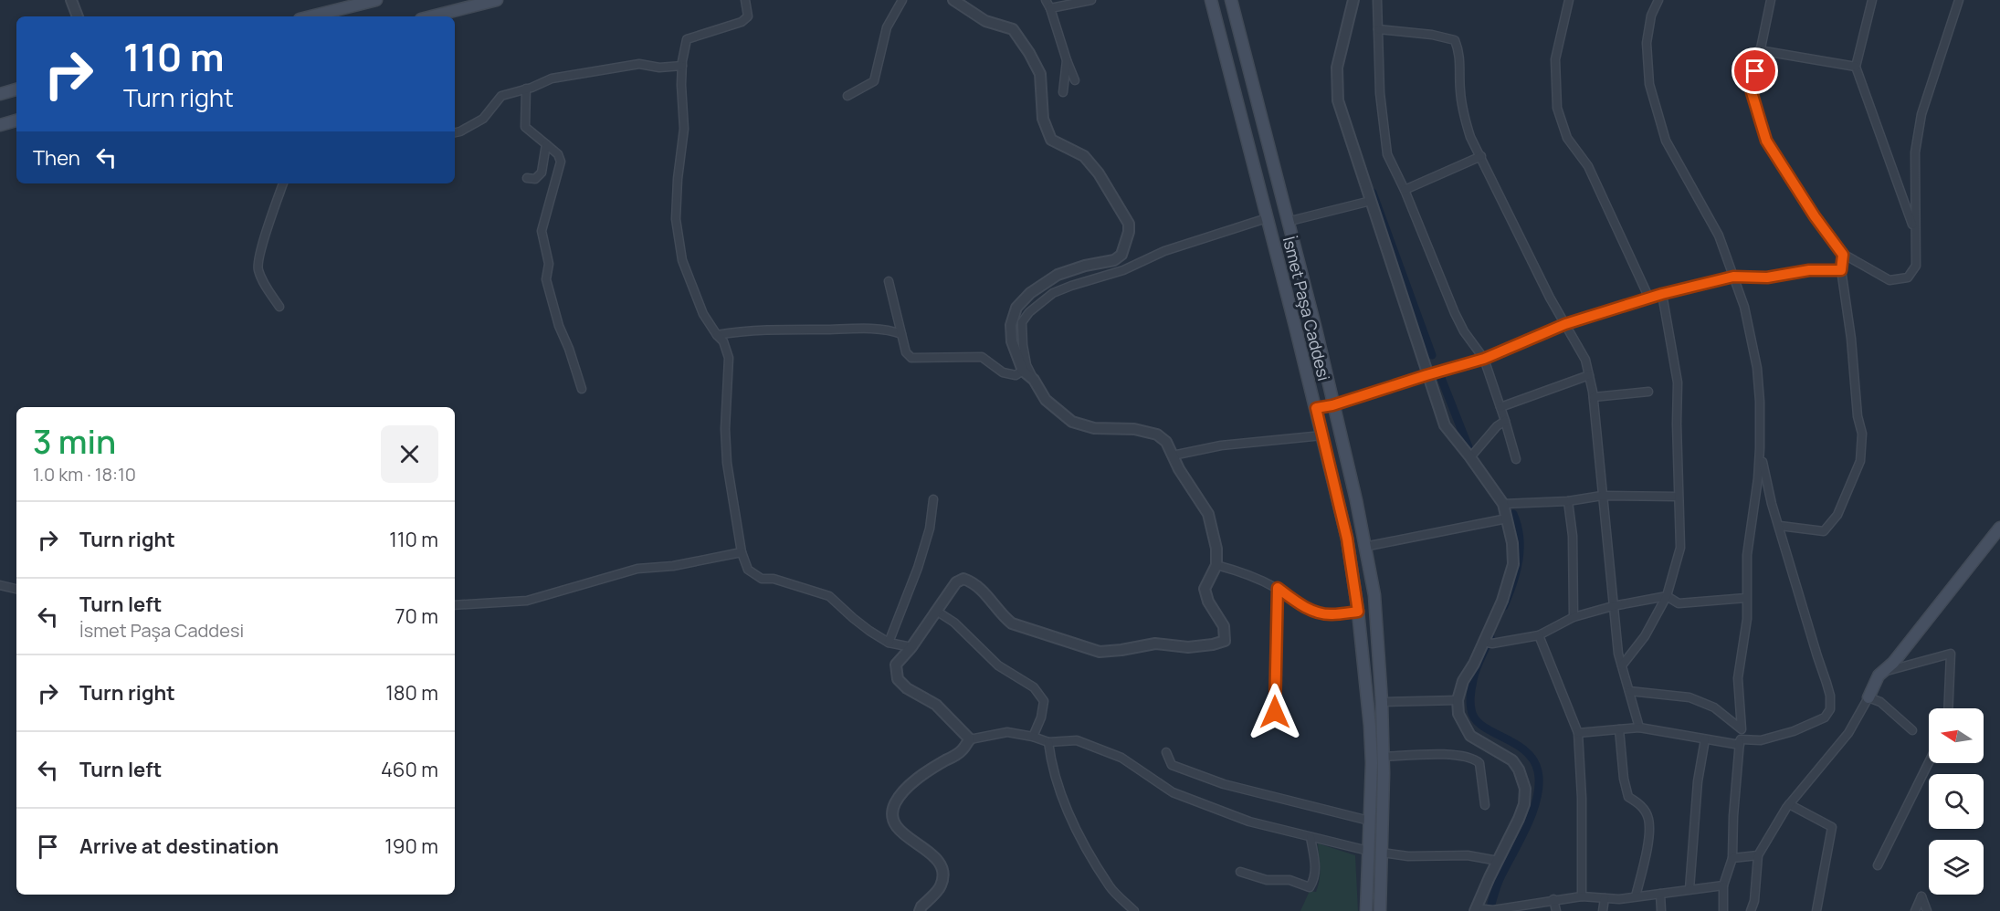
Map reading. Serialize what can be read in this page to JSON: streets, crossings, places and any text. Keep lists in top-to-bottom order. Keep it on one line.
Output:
{"streets":{"main road":["İsmet Paşa Caddesi"]},"north":"left","page":{"turn":["110 m","Turn right"],"then":"Then","heading":["3 min","1.0 km · 18:10"],"list":[{"name":"Turn right","value":"110 m"},{"name":"Turn left","note":"İsmet Paşa Caddesi","value":"70 m"},{"name":"Turn right","value":"180 m"},{"name":"Turn left","value":"460 m"},{"name":"Arrive at destination","value":"190 m"}]}}
